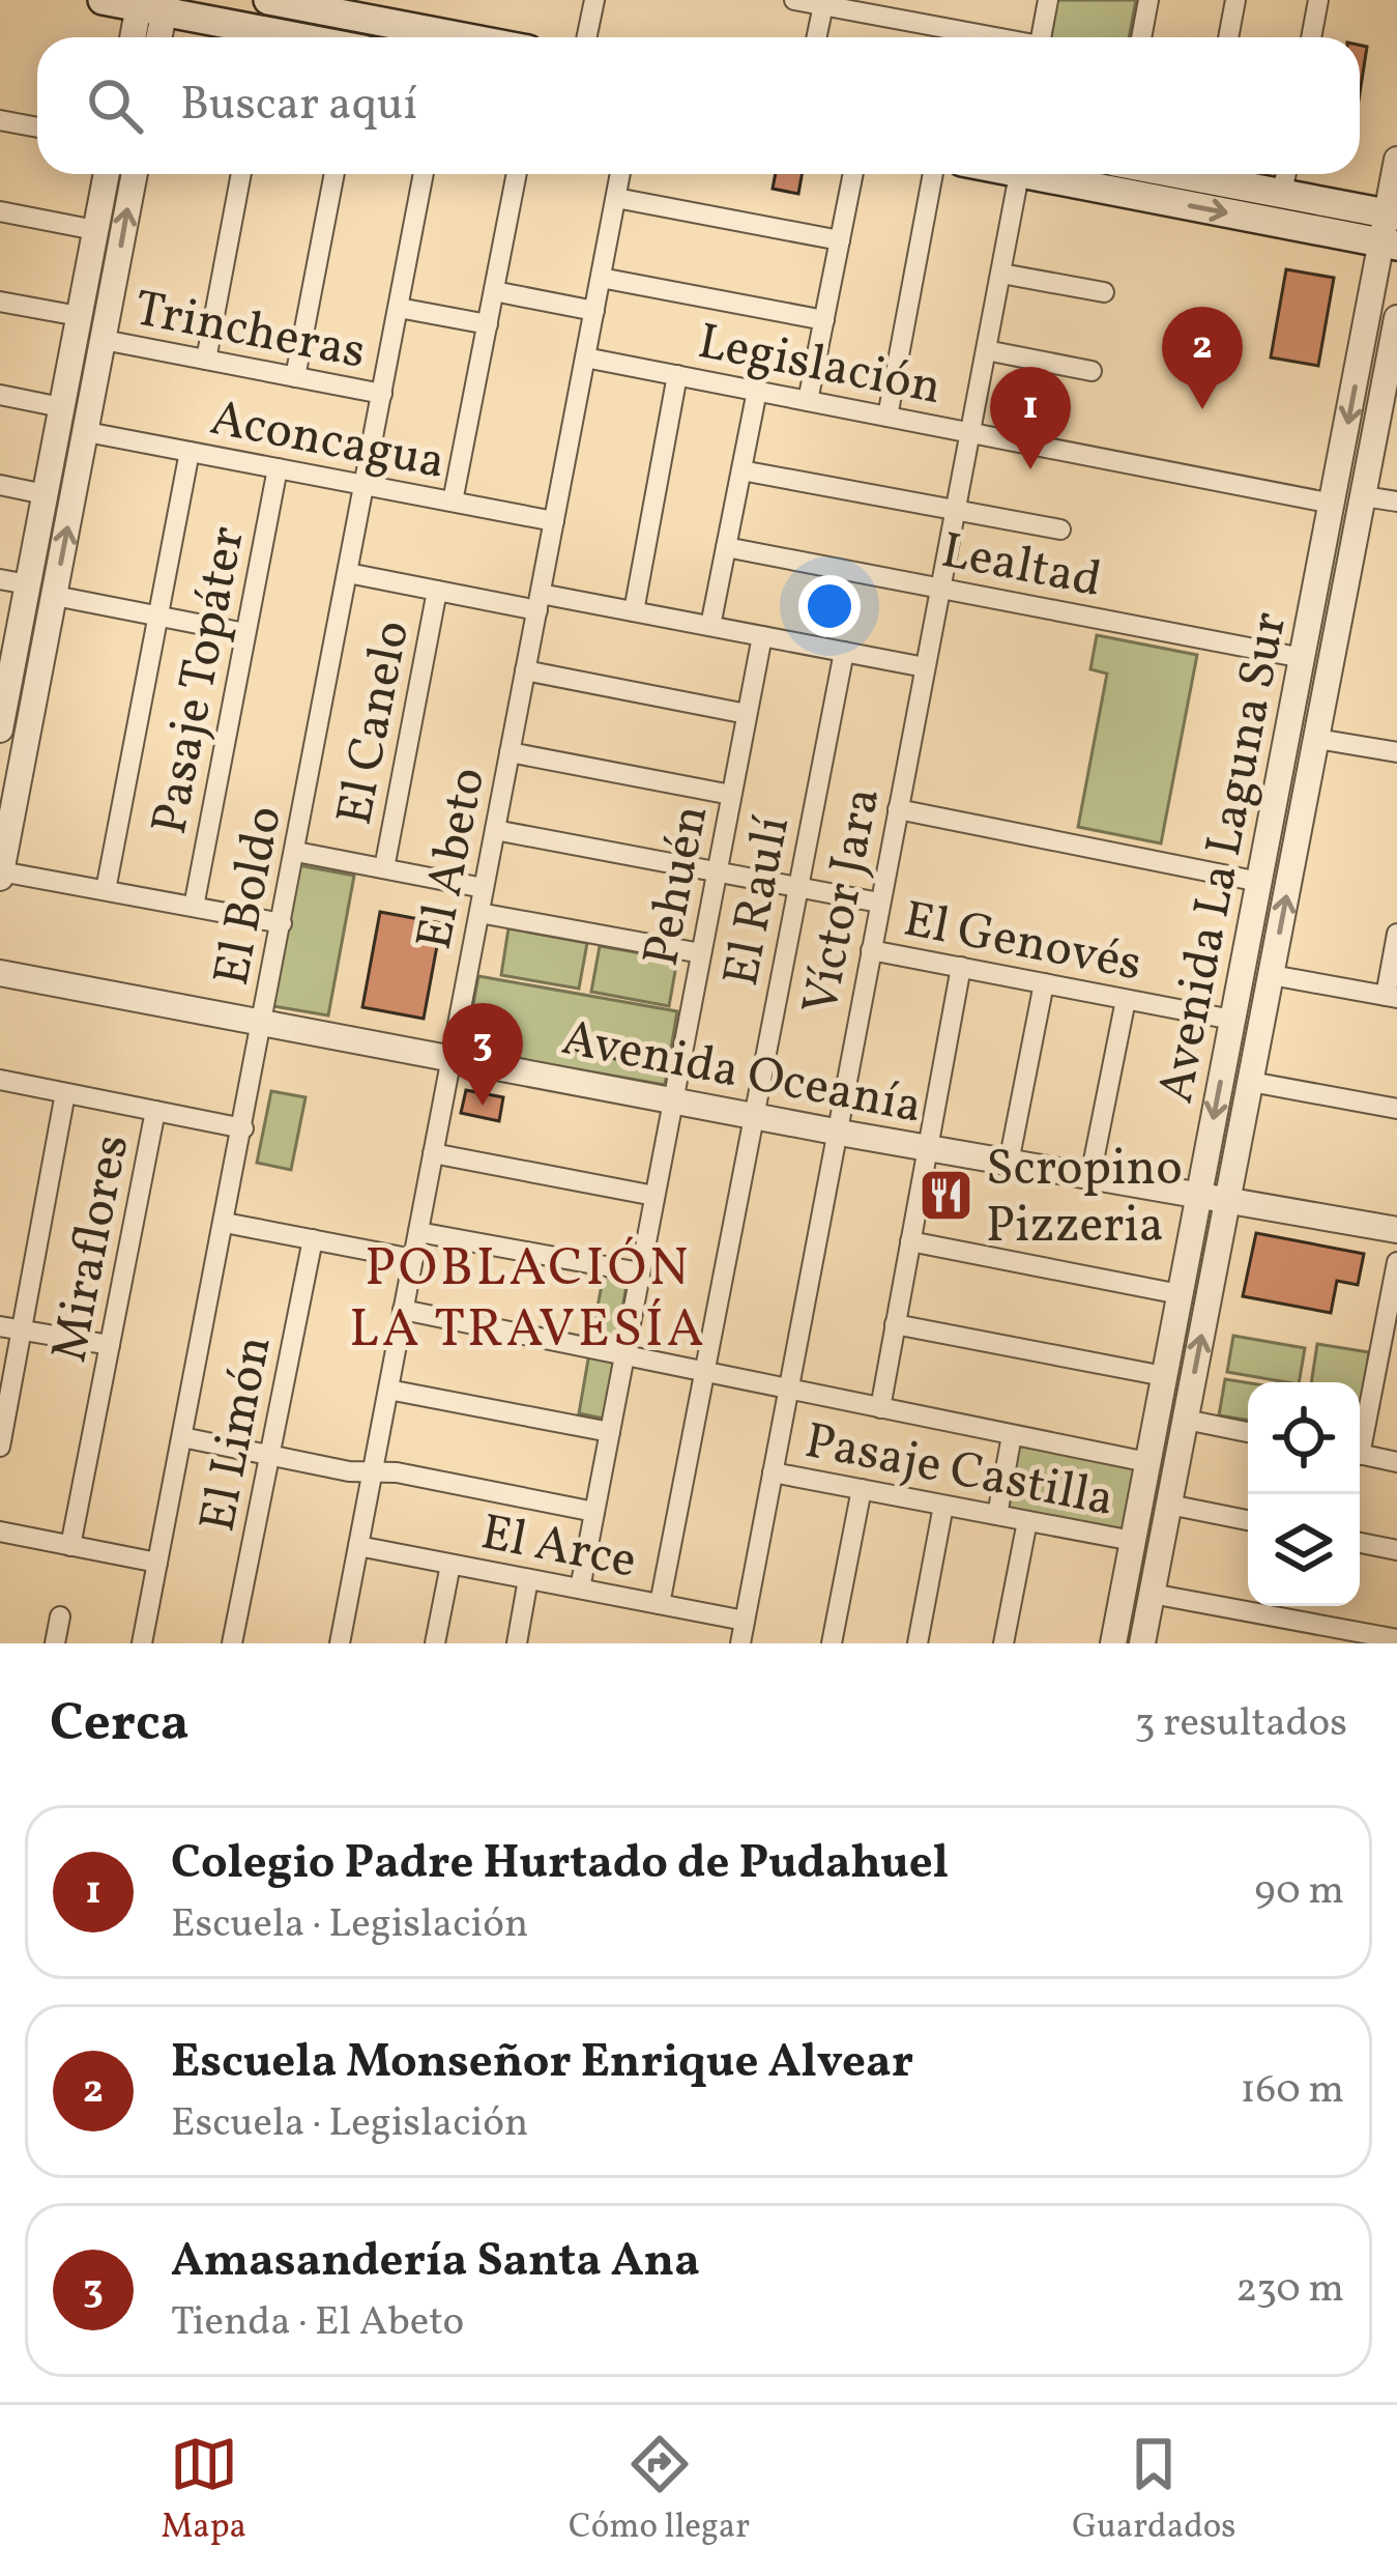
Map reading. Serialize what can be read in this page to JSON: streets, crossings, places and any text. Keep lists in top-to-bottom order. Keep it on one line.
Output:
{"streets":{"street":["Trincheras","Legislación","Aconcagua","Lealtad","Pasaje Topáter","El Canelo","Avenida La Laguna Sur","El Abeto","Pehuén","El Boldo","El Raulí","Víctor Jara","El Genovés","Avenida Oceanía","Miraflores","El Limón","Pasaje Castilla","El Arce"]},"crossings":[["Trincheras","El Boldo"],["Legislación","Avenida La Laguna Sur"],["Legislación","El Abeto"],["Legislación","Víctor Jara"],["Aconcagua","Pasaje Topáter"],["Aconcagua","El Abeto"],["Aconcagua","El Boldo"],["Lealtad","Avenida La Laguna Sur"],["Lealtad","Víctor Jara"],["Avenida La Laguna Sur","El Genovés"],["Avenida La Laguna Sur","Avenida Oceanía"],["Avenida La Laguna Sur","Pasaje Castilla"],["El Abeto","Avenida Oceanía"],["El Abeto","El Arce"],["Pehuén","Avenida Oceanía"],["Pehuén","El Arce"],["El Boldo","Avenida Oceanía"],["El Raulí","Avenida Oceanía"],["El Raulí","El Arce"],["Víctor Jara","El Genovés"],["Víctor Jara","Avenida Oceanía"],["Víctor Jara","Pasaje Castilla"],["Víctor Jara","El Arce"]],"districts":["POBLACIÓN LA TRAVESÍA"],"places":{"restaurant":["Scropino Pizzeria"]},"page":{"search":"Buscar aquí","pins":["2","1","3"],"heading":["Cerca","3 resultados"],"list":[{"mark":"1","name":"Colegio Padre Hurtado de Pudahuel","note":"Escuela · Legislación","value":"90 m"},{"mark":"2","name":"Escuela Monseñor Enrique Alvear","note":"Escuela · Legislación","value":"160 m"},{"mark":"3","name":"Amasandería Santa Ana","note":"Tienda · El Abeto","value":"230 m"}],"nav":["Mapa","Cómo llegar","Guardados"]}}
